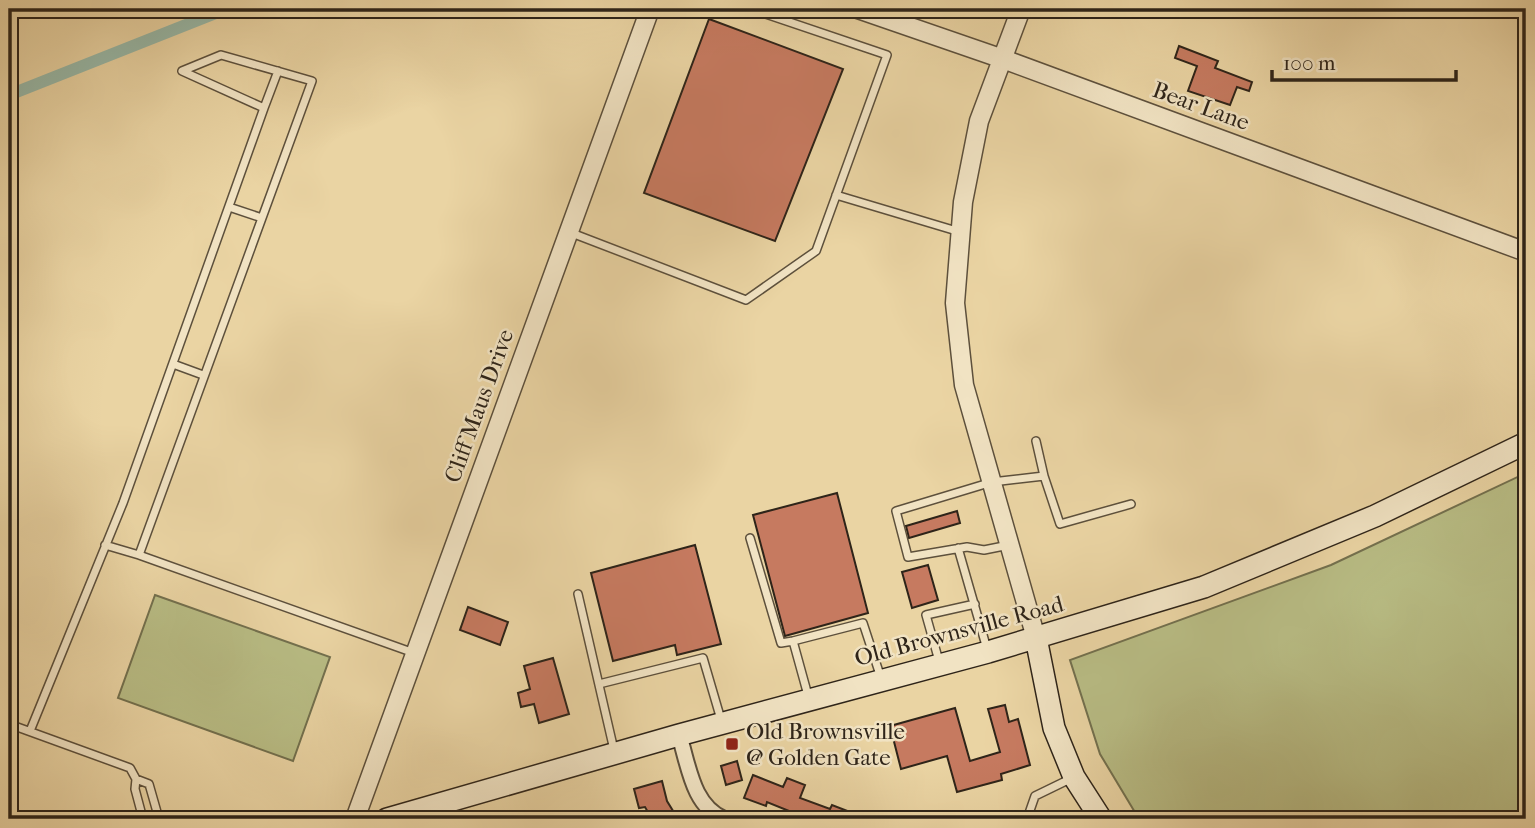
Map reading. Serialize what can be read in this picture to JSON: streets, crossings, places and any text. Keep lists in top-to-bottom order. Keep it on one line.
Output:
{"streets":{"main road":["Old Brownsville Road"],"street":["Bear Lane","Cliff Maus Drive"]},"places":{"transit":["Old Brownsville @ Golden Gate"]},"scale_bar":"100 m"}
